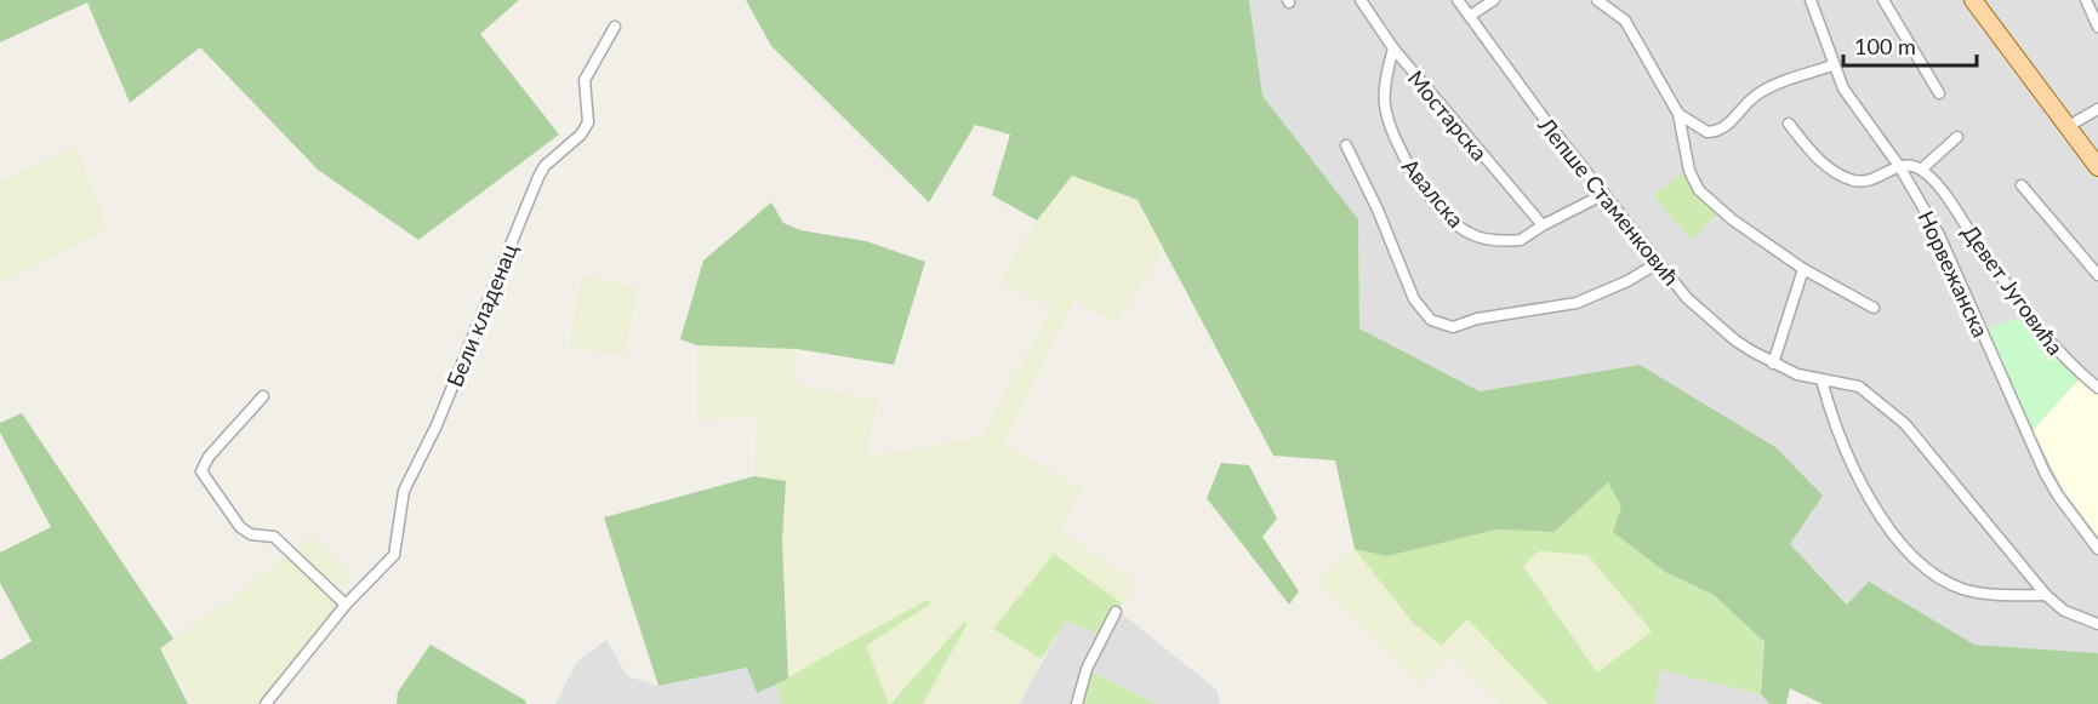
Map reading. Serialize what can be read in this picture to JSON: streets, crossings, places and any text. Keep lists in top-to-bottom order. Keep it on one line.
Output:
{"streets":{"street":["Мостарска","Авалска","Лепше Стаменковић","Норвежанска","Девет Југовића","Бели кладенац"]},"crossings":[["Мостарска","Авалска"],["Авалска","Лепше Стаменковић"]],"scale_bar":"100 m"}
